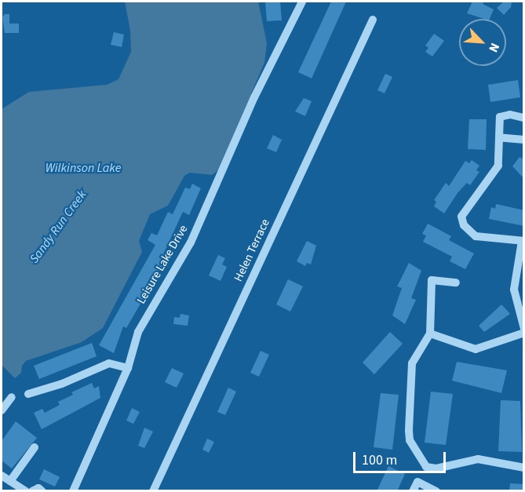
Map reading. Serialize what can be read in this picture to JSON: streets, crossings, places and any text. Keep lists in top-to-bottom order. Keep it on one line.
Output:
{"streets":{"street":["Helen Terrace","Leisure Lake Drive"]},"water":["Wilkinson Lake","Sandy Run Creek"],"scale_bar":"100 m","north":"bottom right"}
